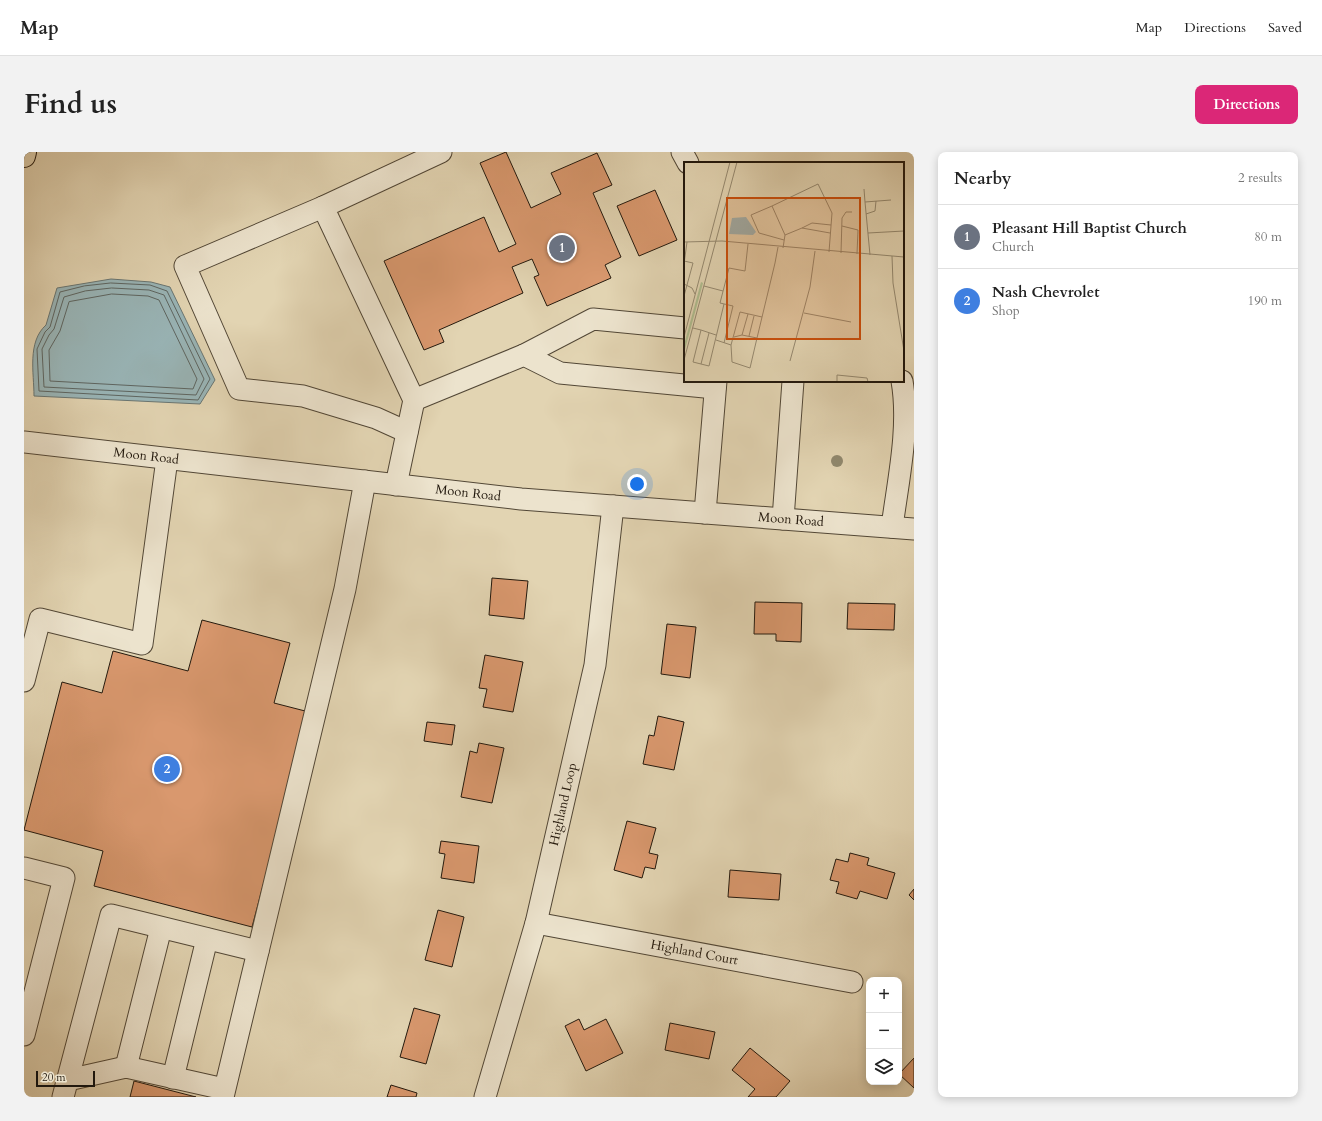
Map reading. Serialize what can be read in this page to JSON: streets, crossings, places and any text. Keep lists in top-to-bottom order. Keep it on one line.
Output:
{"streets":{"street":["Moon Road","Highland Loop","Highland Court"]},"crossings":[["Moon Road","Highland Loop"],["Highland Loop","Highland Court"]],"scale_bar":"20 m","page":{"header":"Map","nav":["Map","Directions","Saved"],"title":"Find us","buttons":"Directions","heading":["Nearby","2 results"],"list":[{"mark":"1","name":"Pleasant Hill Baptist Church","note":"Church","value":"80 m"},{"mark":"2","name":"Nash Chevrolet","note":"Shop","value":"190 m"}],"pins":["1","2"],"map_buttons":["+","−"],"scale":"20 m"}}
